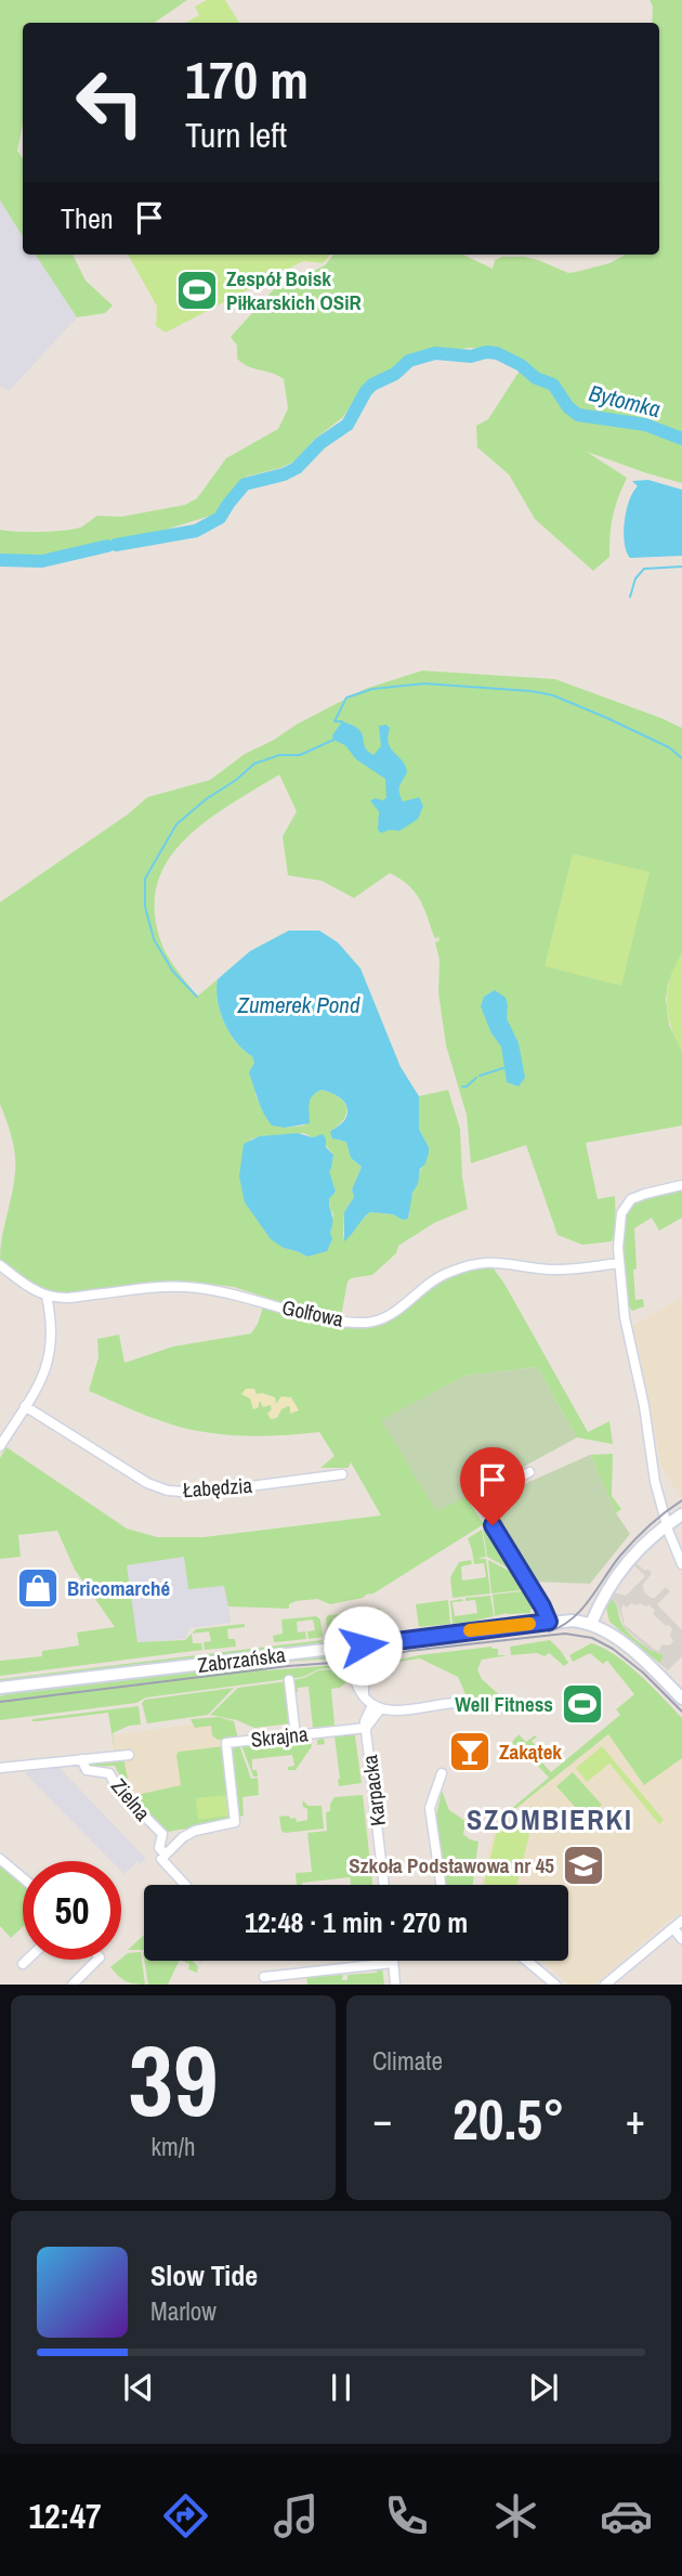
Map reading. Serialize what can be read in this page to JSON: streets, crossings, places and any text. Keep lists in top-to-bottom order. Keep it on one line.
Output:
{"streets":{"main road":["Zabrzańska"],"street":["Golfowa","Łabędzia","Skrajna","Karpacka","Zielna"]},"crossings":[["Skrajna","Karpacka"],["Skrajna","Zielna"]],"districts":["SZOMBIERKI"],"water":["Bytomka","Zumerek Pond"],"places":{"sports":["Zespół Boisk Piłkarskich OSiR","Well Fitness"],"shop":["Bricomarché"],"bar":["Zakątek"],"school or university":["Szkoła Podstawowa nr 45"]},"page":{"turn":["170 m","Turn left"],"then":"Then","limit":"50","trip":"12:48 · 1 min · 270 m","tile":[["39","km/h"],"Climate"],"heat":["−","20.5°","+"],"song":["Slow Tide","Marlow"],"tabs":"12:47"}}
